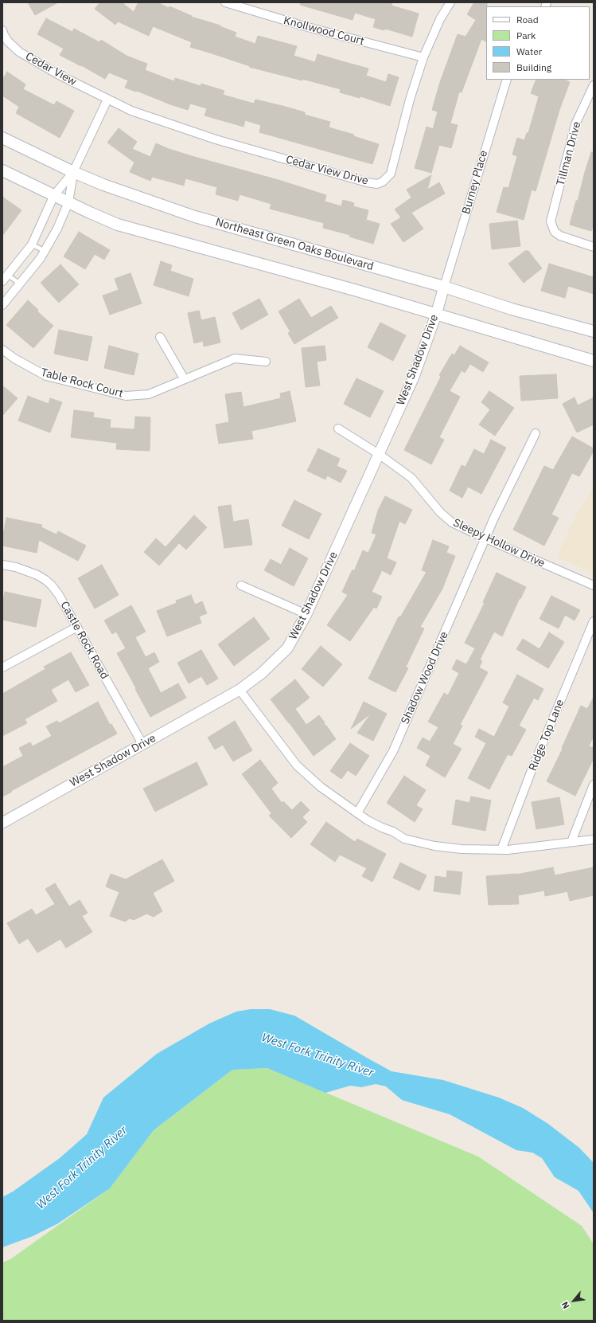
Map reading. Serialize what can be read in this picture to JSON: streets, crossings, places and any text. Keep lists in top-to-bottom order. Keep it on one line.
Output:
{"streets":{"main road":["Northeast Green Oaks Boulevard"],"street":["Knollwood Court","Cedar View","Tillman Drive","Cedar View Drive","Burney Place","West Shadow Drive","Table Rock Court","Sleepy Hollow Drive","Castle Rock Road","Shadow Wood Drive","Ridge Top Lane"]},"crossings":[["Knollwood Court","Cedar View Drive"],["Cedar View","Cedar View Drive"],["Burney Place","Northeast Green Oaks Boulevard"],["Burney Place","West Shadow Drive"],["Northeast Green Oaks Boulevard","West Shadow Drive"],["West Shadow Drive","Sleepy Hollow Drive"],["West Shadow Drive","Castle Rock Road"],["Sleepy Hollow Drive","Shadow Wood Drive"]],"water":["West Fork Trinity River"],"legend":["Road","Park","Water","Building"],"north":"bottom left"}
